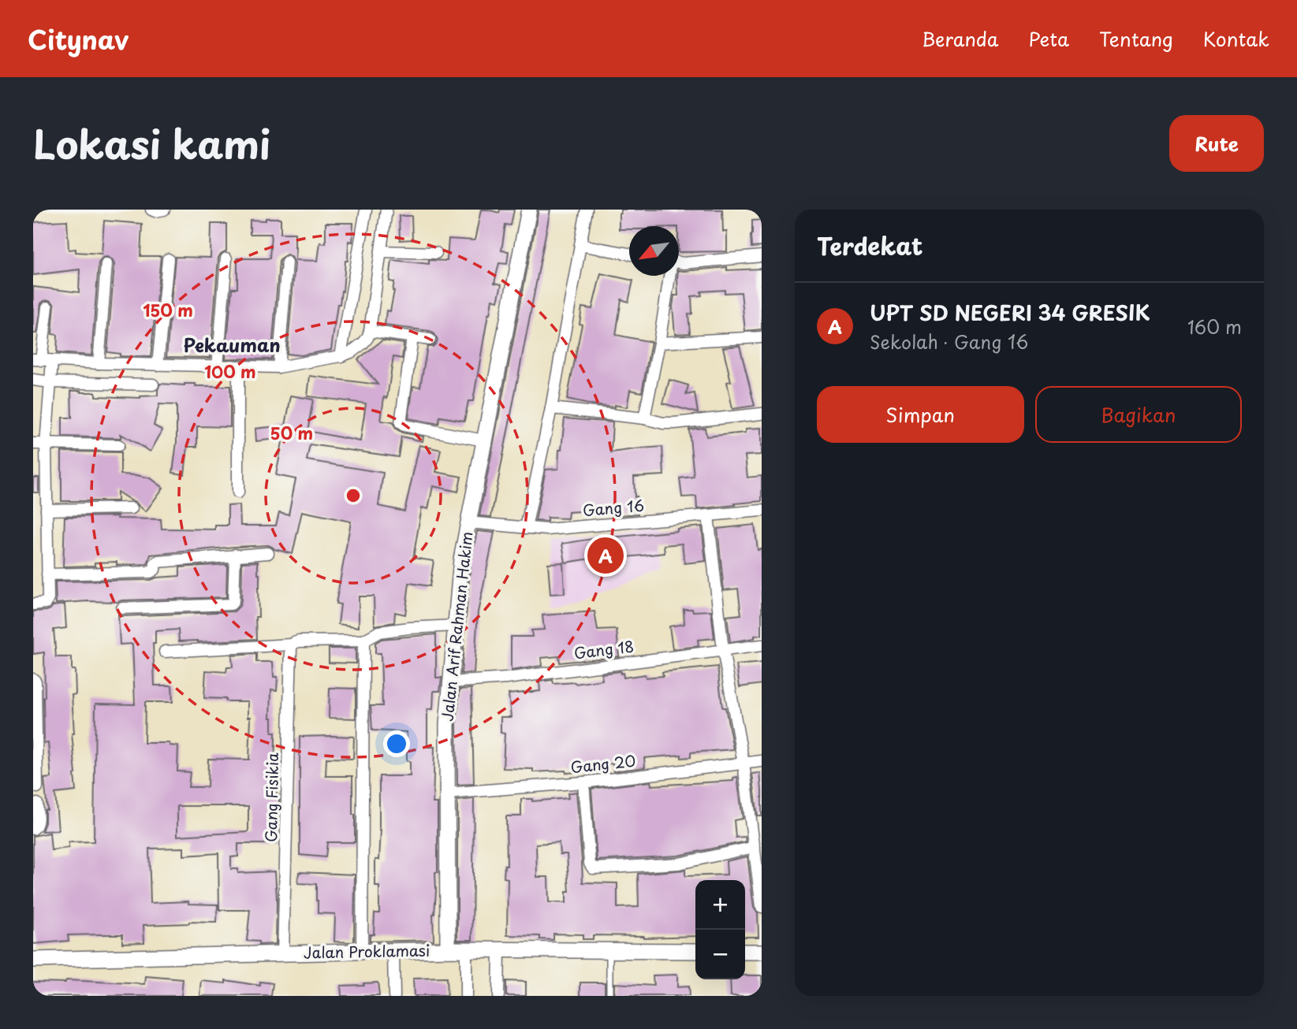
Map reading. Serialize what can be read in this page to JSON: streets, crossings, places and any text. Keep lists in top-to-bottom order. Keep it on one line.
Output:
{"streets":{"main road":["Jalan Arif Rahman Hakim","Jalan Proklamasi"],"street":["Gang 16","Gang 18","Gang 20","Gang Fisikia"]},"crossings":[["Gang 16","Jalan Arif Rahman Hakim"],["Jalan Arif Rahman Hakim","Gang 18"],["Jalan Arif Rahman Hakim","Gang 20"],["Jalan Arif Rahman Hakim","Jalan Proklamasi"],["Gang Fisikia","Jalan Proklamasi"]],"districts":["Pekauman"],"north":"bottom left","page":{"header":"Citynav","nav":["Beranda","Peta","Tentang","Kontak"],"title":"Lokasi kami","buttons":["Rute",["Simpan","Bagikan"]],"heading":"Terdekat","list":[{"mark":"A","name":"UPT SD NEGERI 34 GRESIK","note":"Sekolah · Gang 16","value":"160 m"}],"pins":"A","map_buttons":["+","−"]},"rings":["150 m","100 m","50 m"]}
